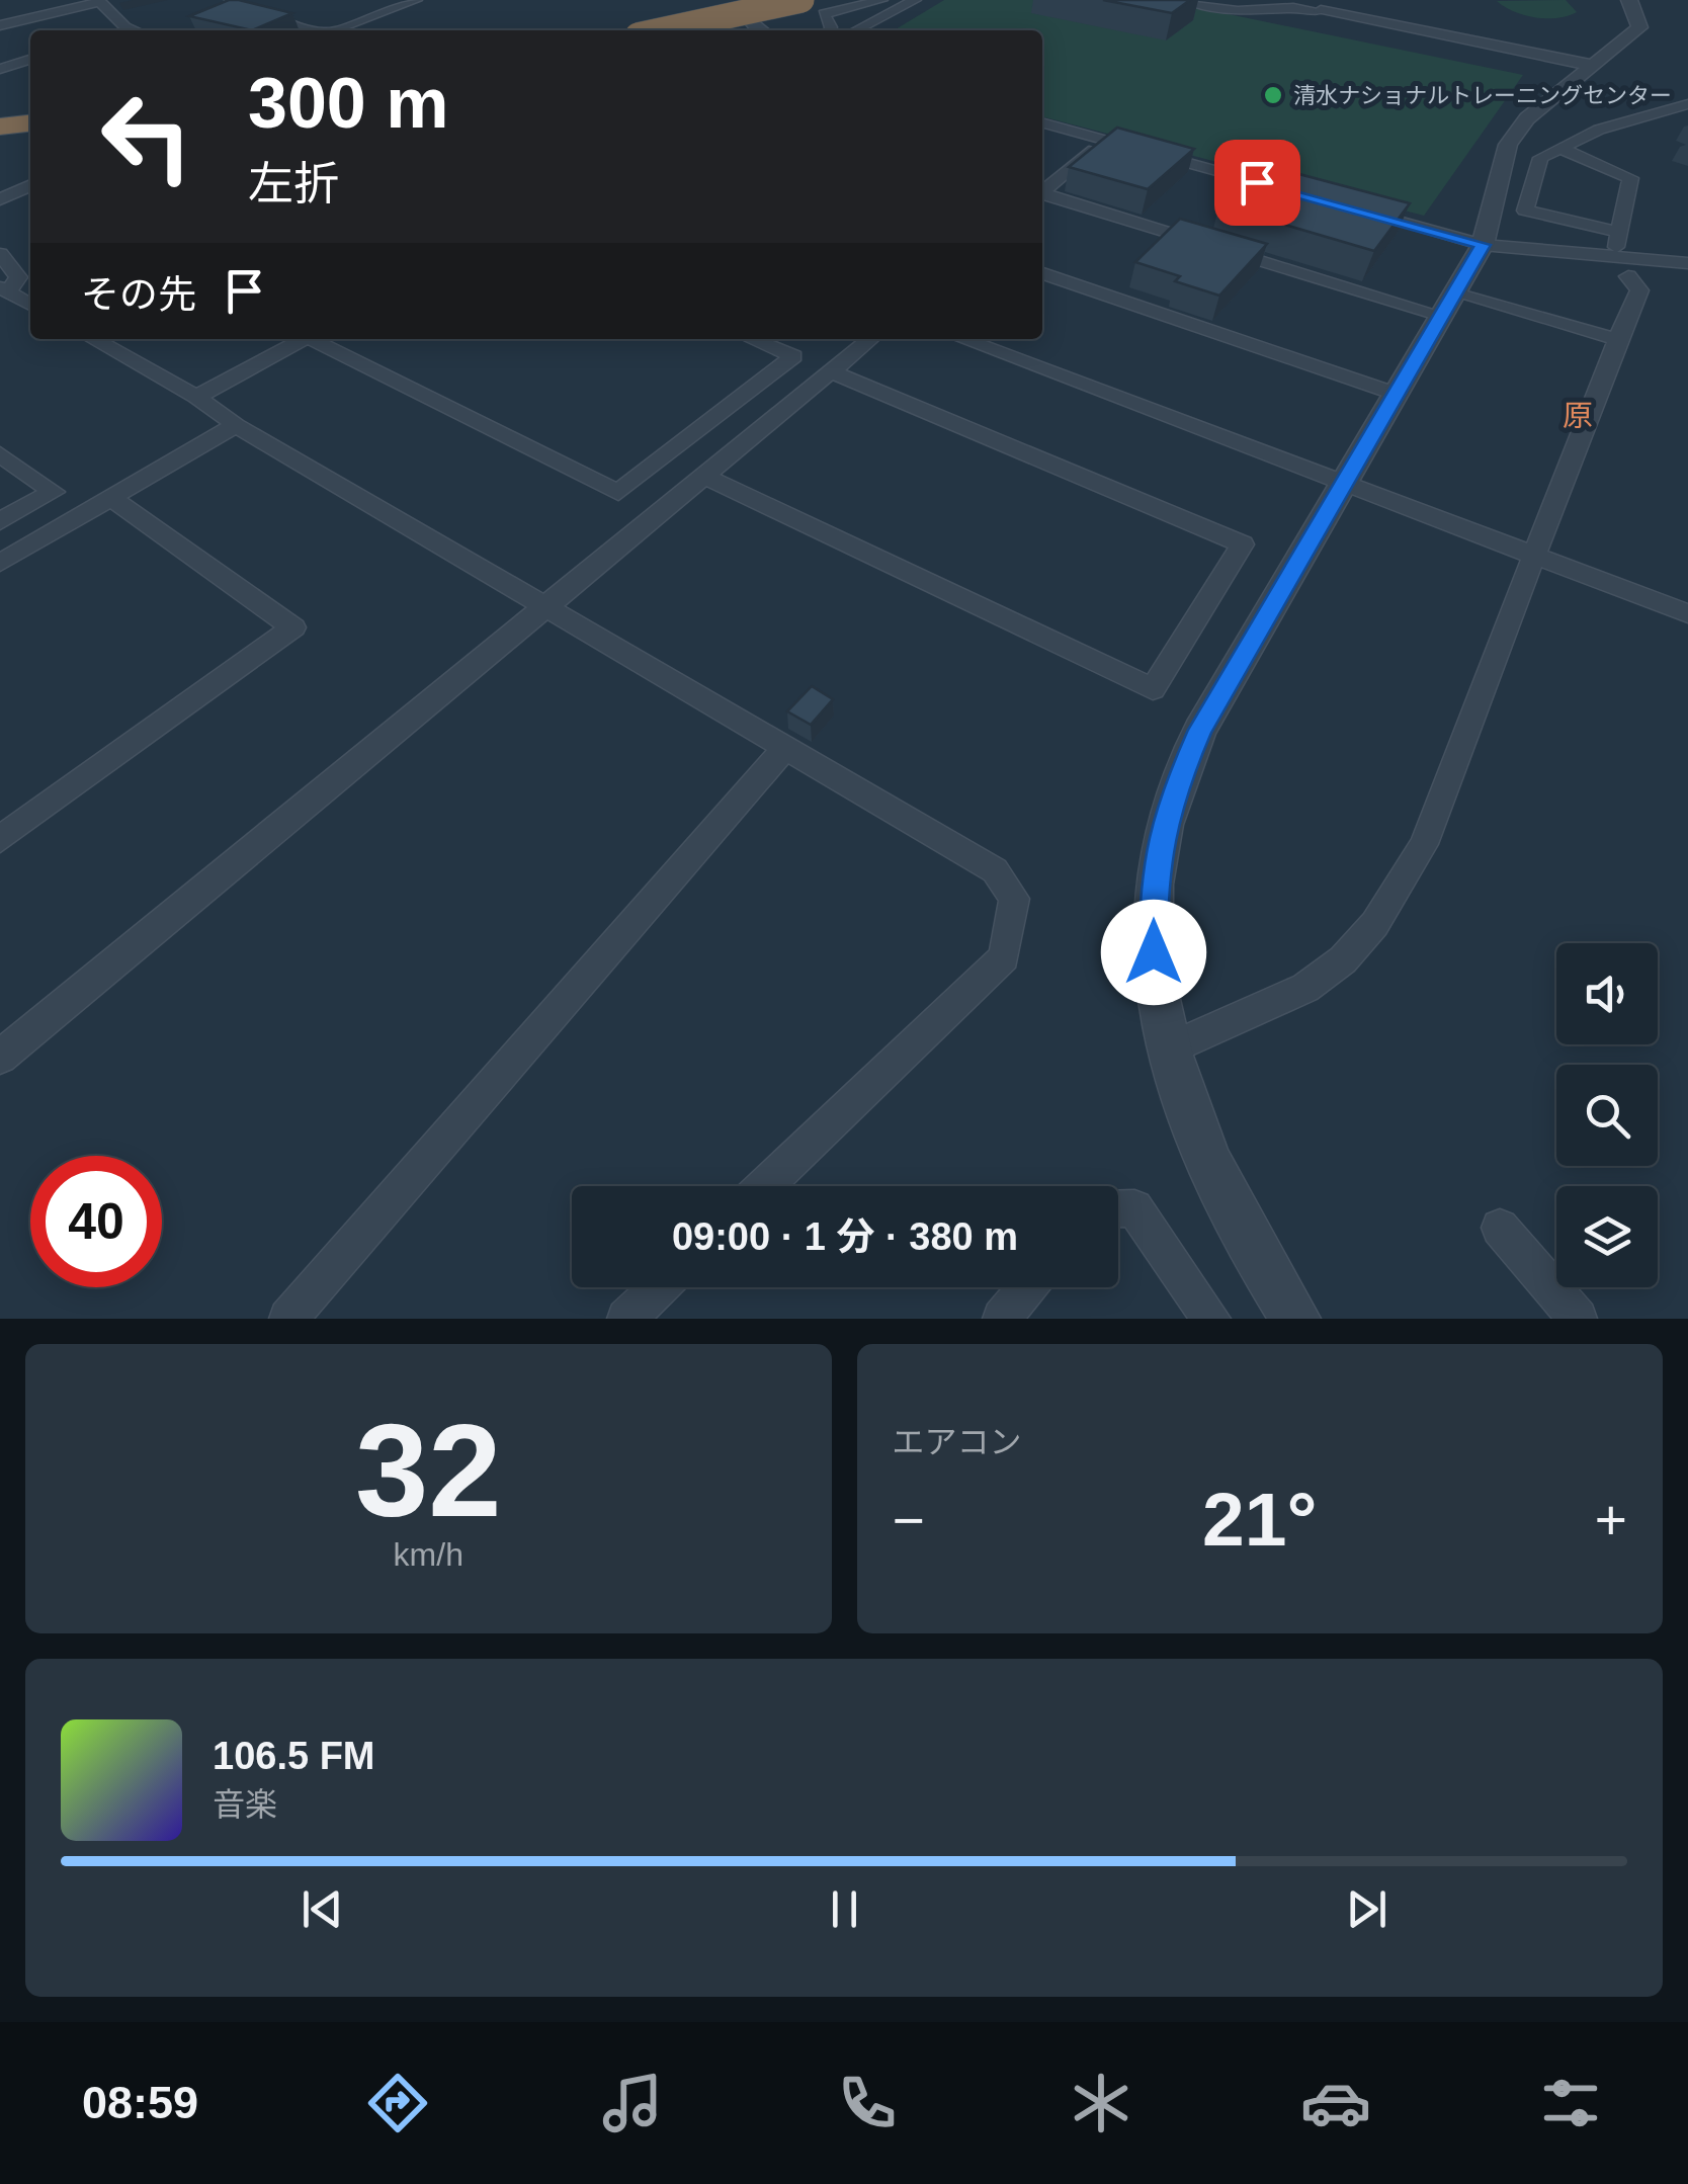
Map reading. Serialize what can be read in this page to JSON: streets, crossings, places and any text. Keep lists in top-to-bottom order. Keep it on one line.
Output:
{"districts":["原"],"places":["清水ナショナルトレーニングセンター"],"page":{"turn":["300 m","左折"],"then":"その先","limit":"40","trip":"09:00 · 1 分 · 380 m","tile":[["32","km/h"],"エアコン"],"heat":["−","21°","+"],"song":["106.5 FM","音楽"],"tabs":"08:59"}}
